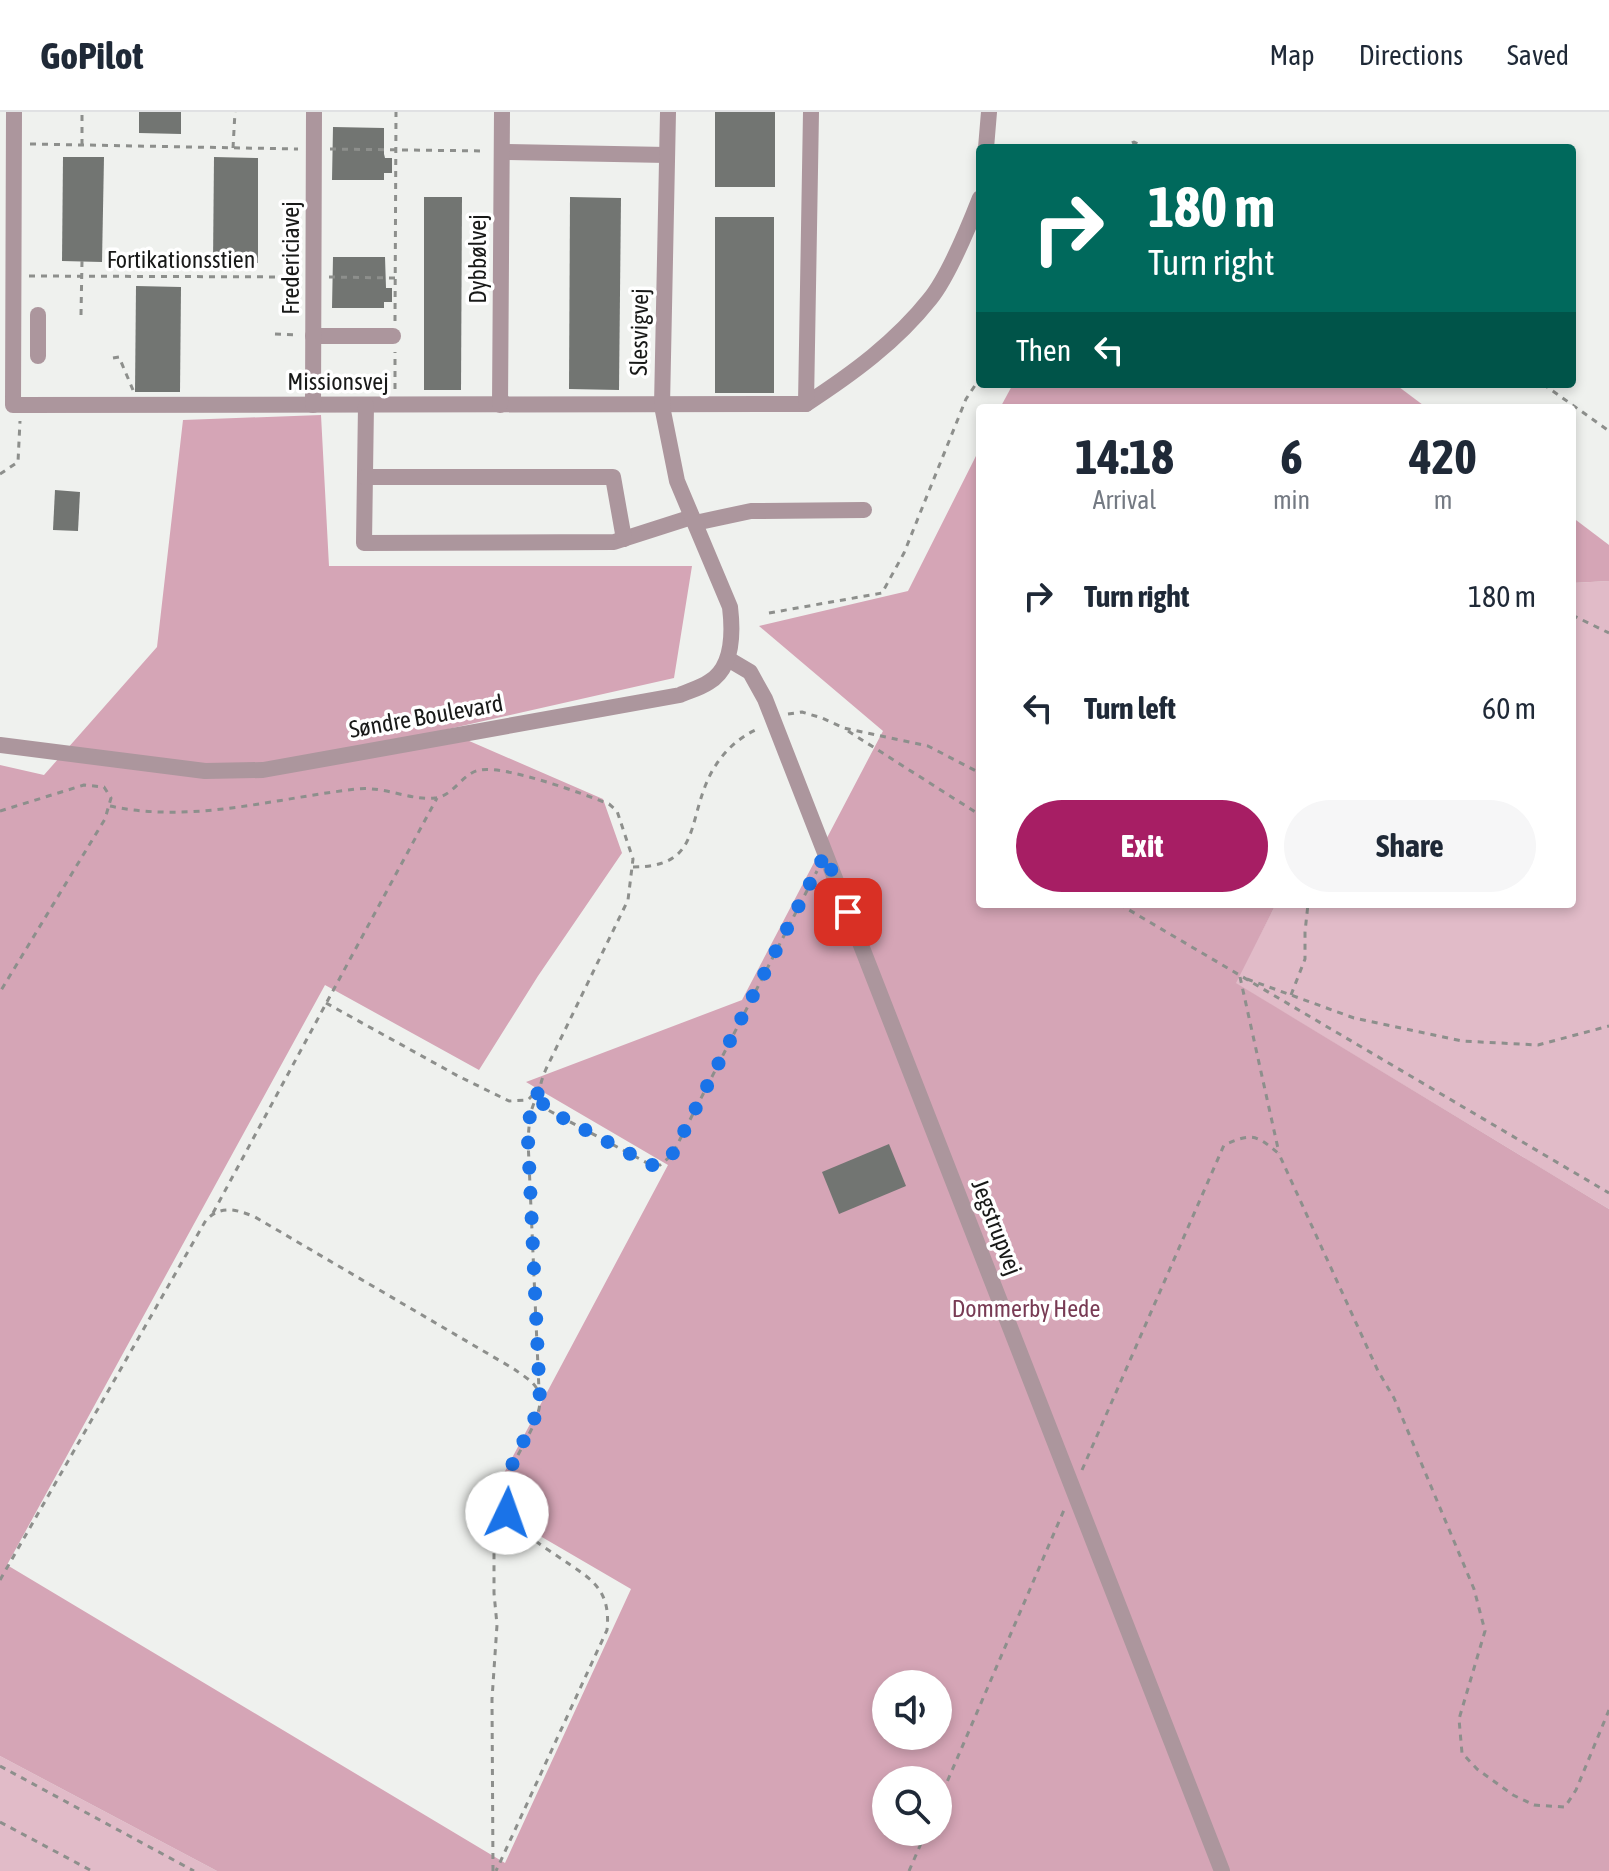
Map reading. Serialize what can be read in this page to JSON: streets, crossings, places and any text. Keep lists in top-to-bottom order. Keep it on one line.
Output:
{"streets":{"lane":["Fredericiavej","Dybbølvej","Slesvigvej","Missionsvej","Søndre Boulevard","Jegstrupvej"],"path":["Fortikationsstien"]},"crossings":[["Fredericiavej","Fortikationsstien"],["Fredericiavej","Missionsvej"],["Dybbølvej","Missionsvej"],["Slesvigvej","Missionsvej"],["Slesvigvej","Søndre Boulevard"],["Slesvigvej","Jegstrupvej"],["Søndre Boulevard","Jegstrupvej"]],"parks":["Dommerby Hede"],"page":{"header":"GoPilot","nav":["Map","Directions","Saved"],"turn":["180 m","Turn right"],"then":"Then","eta":["14:18","Arrival","6","min","420","m"],"list":[{"name":"Turn right","value":"180 m"},{"name":"Turn left","value":"60 m"}],"buttons":["Exit","Share"]}}
